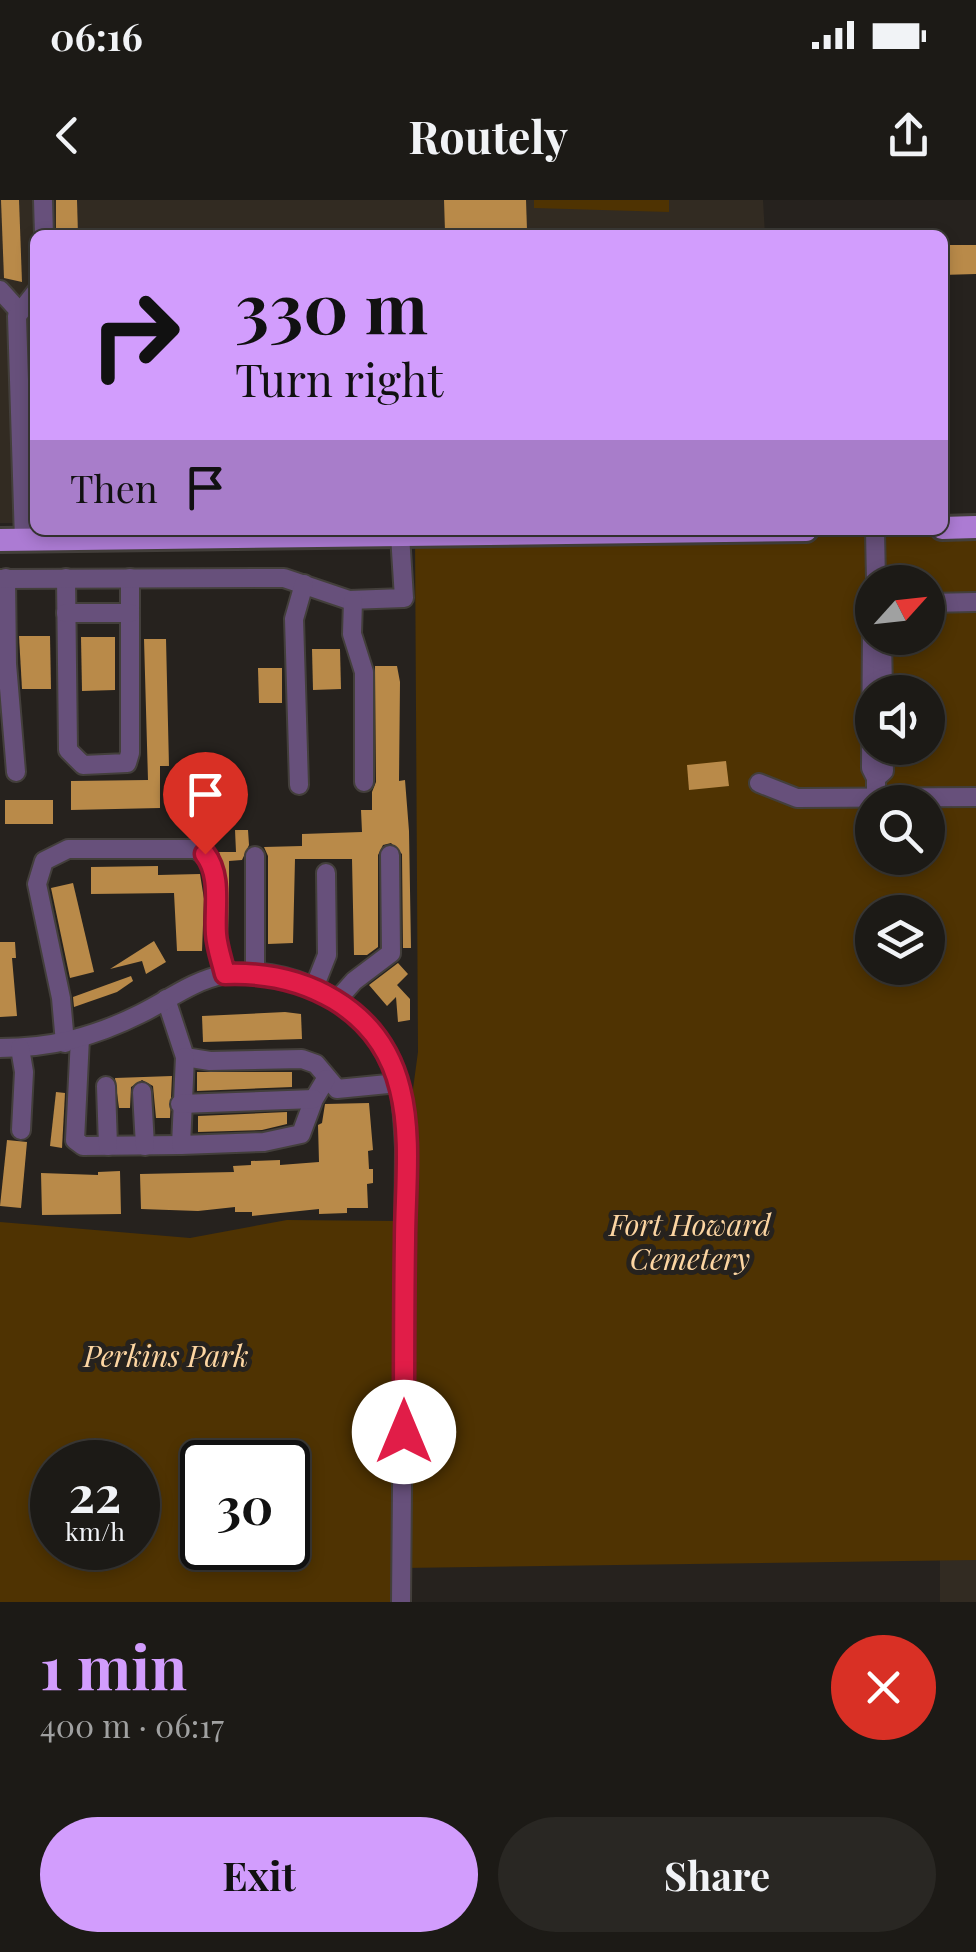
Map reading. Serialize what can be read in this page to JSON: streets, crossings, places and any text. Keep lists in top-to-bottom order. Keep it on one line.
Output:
{"parks":["Fort Howard Cemetery","Perkins Park"],"north":"top right","page":{"status":"06:16","header":"Routely","turn":["330 m","Turn right"],"then":"Then","speed":"22 km/h","limit":"30","heading":["1 min","400 m · 06:17"],"buttons":["Exit","Share"]}}
